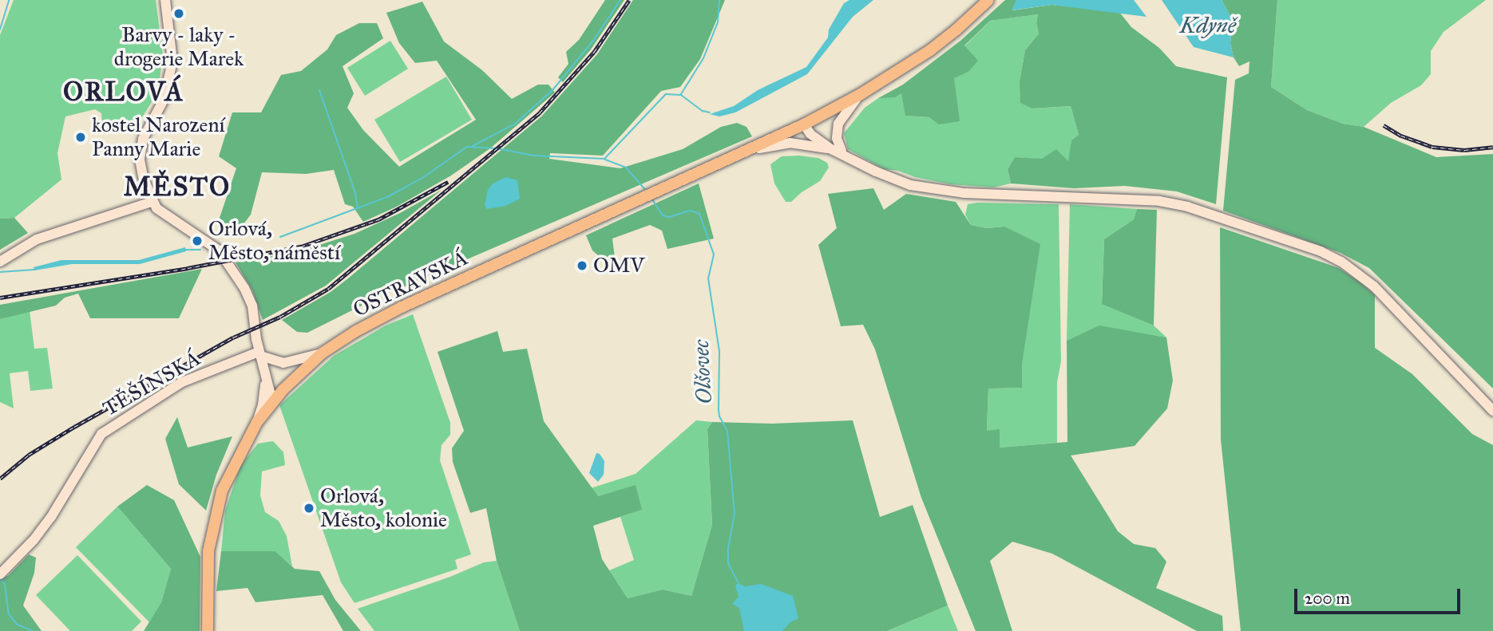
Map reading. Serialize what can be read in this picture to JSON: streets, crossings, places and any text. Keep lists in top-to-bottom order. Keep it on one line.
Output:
{"streets":{"main road":["OSTRAVSKÁ"],"street":["TĚŠÍNSKÁ"]},"districts":["ORLOVÁ","MĚSTO"],"water":["Kdyně","Olšovec"],"places":["Barvy - laky - drogerie Marek","kostel Narození Panny Marie","Orlová, Město, náměstí","OMV","Orlová, Město, kolonie"],"scale_bar":"200 m"}
